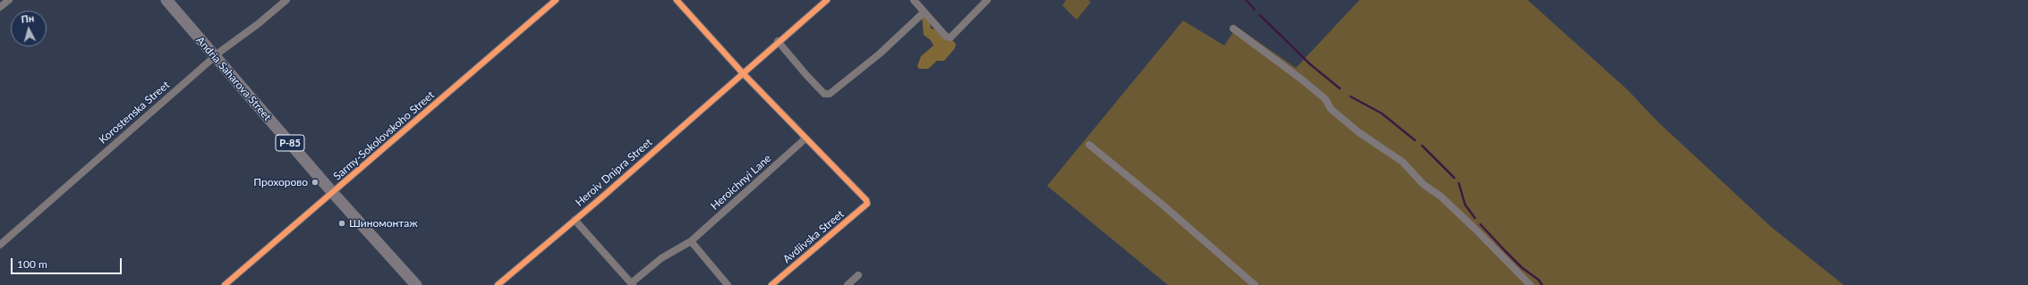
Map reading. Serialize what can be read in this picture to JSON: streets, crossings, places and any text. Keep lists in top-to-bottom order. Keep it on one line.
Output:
{"streets":{"main road":["Andria Saharova Street","Р-85"],"street":["Korostenska Street","Sarmy-Sokolovskoho Street","Heroiv Dnipra Street","Heroichnyi Lane","Avdiivska Street"]},"crossings":[["Andria Saharova Street","Korostenska Street"],["Andria Saharova Street","Sarmy-Sokolovskoho Street"],["Heroichnyi Lane","Avdiivska Street"]],"places":["Прохорово","Шиномонтаж"],"scale_bar":"100 m","north":"top"}
